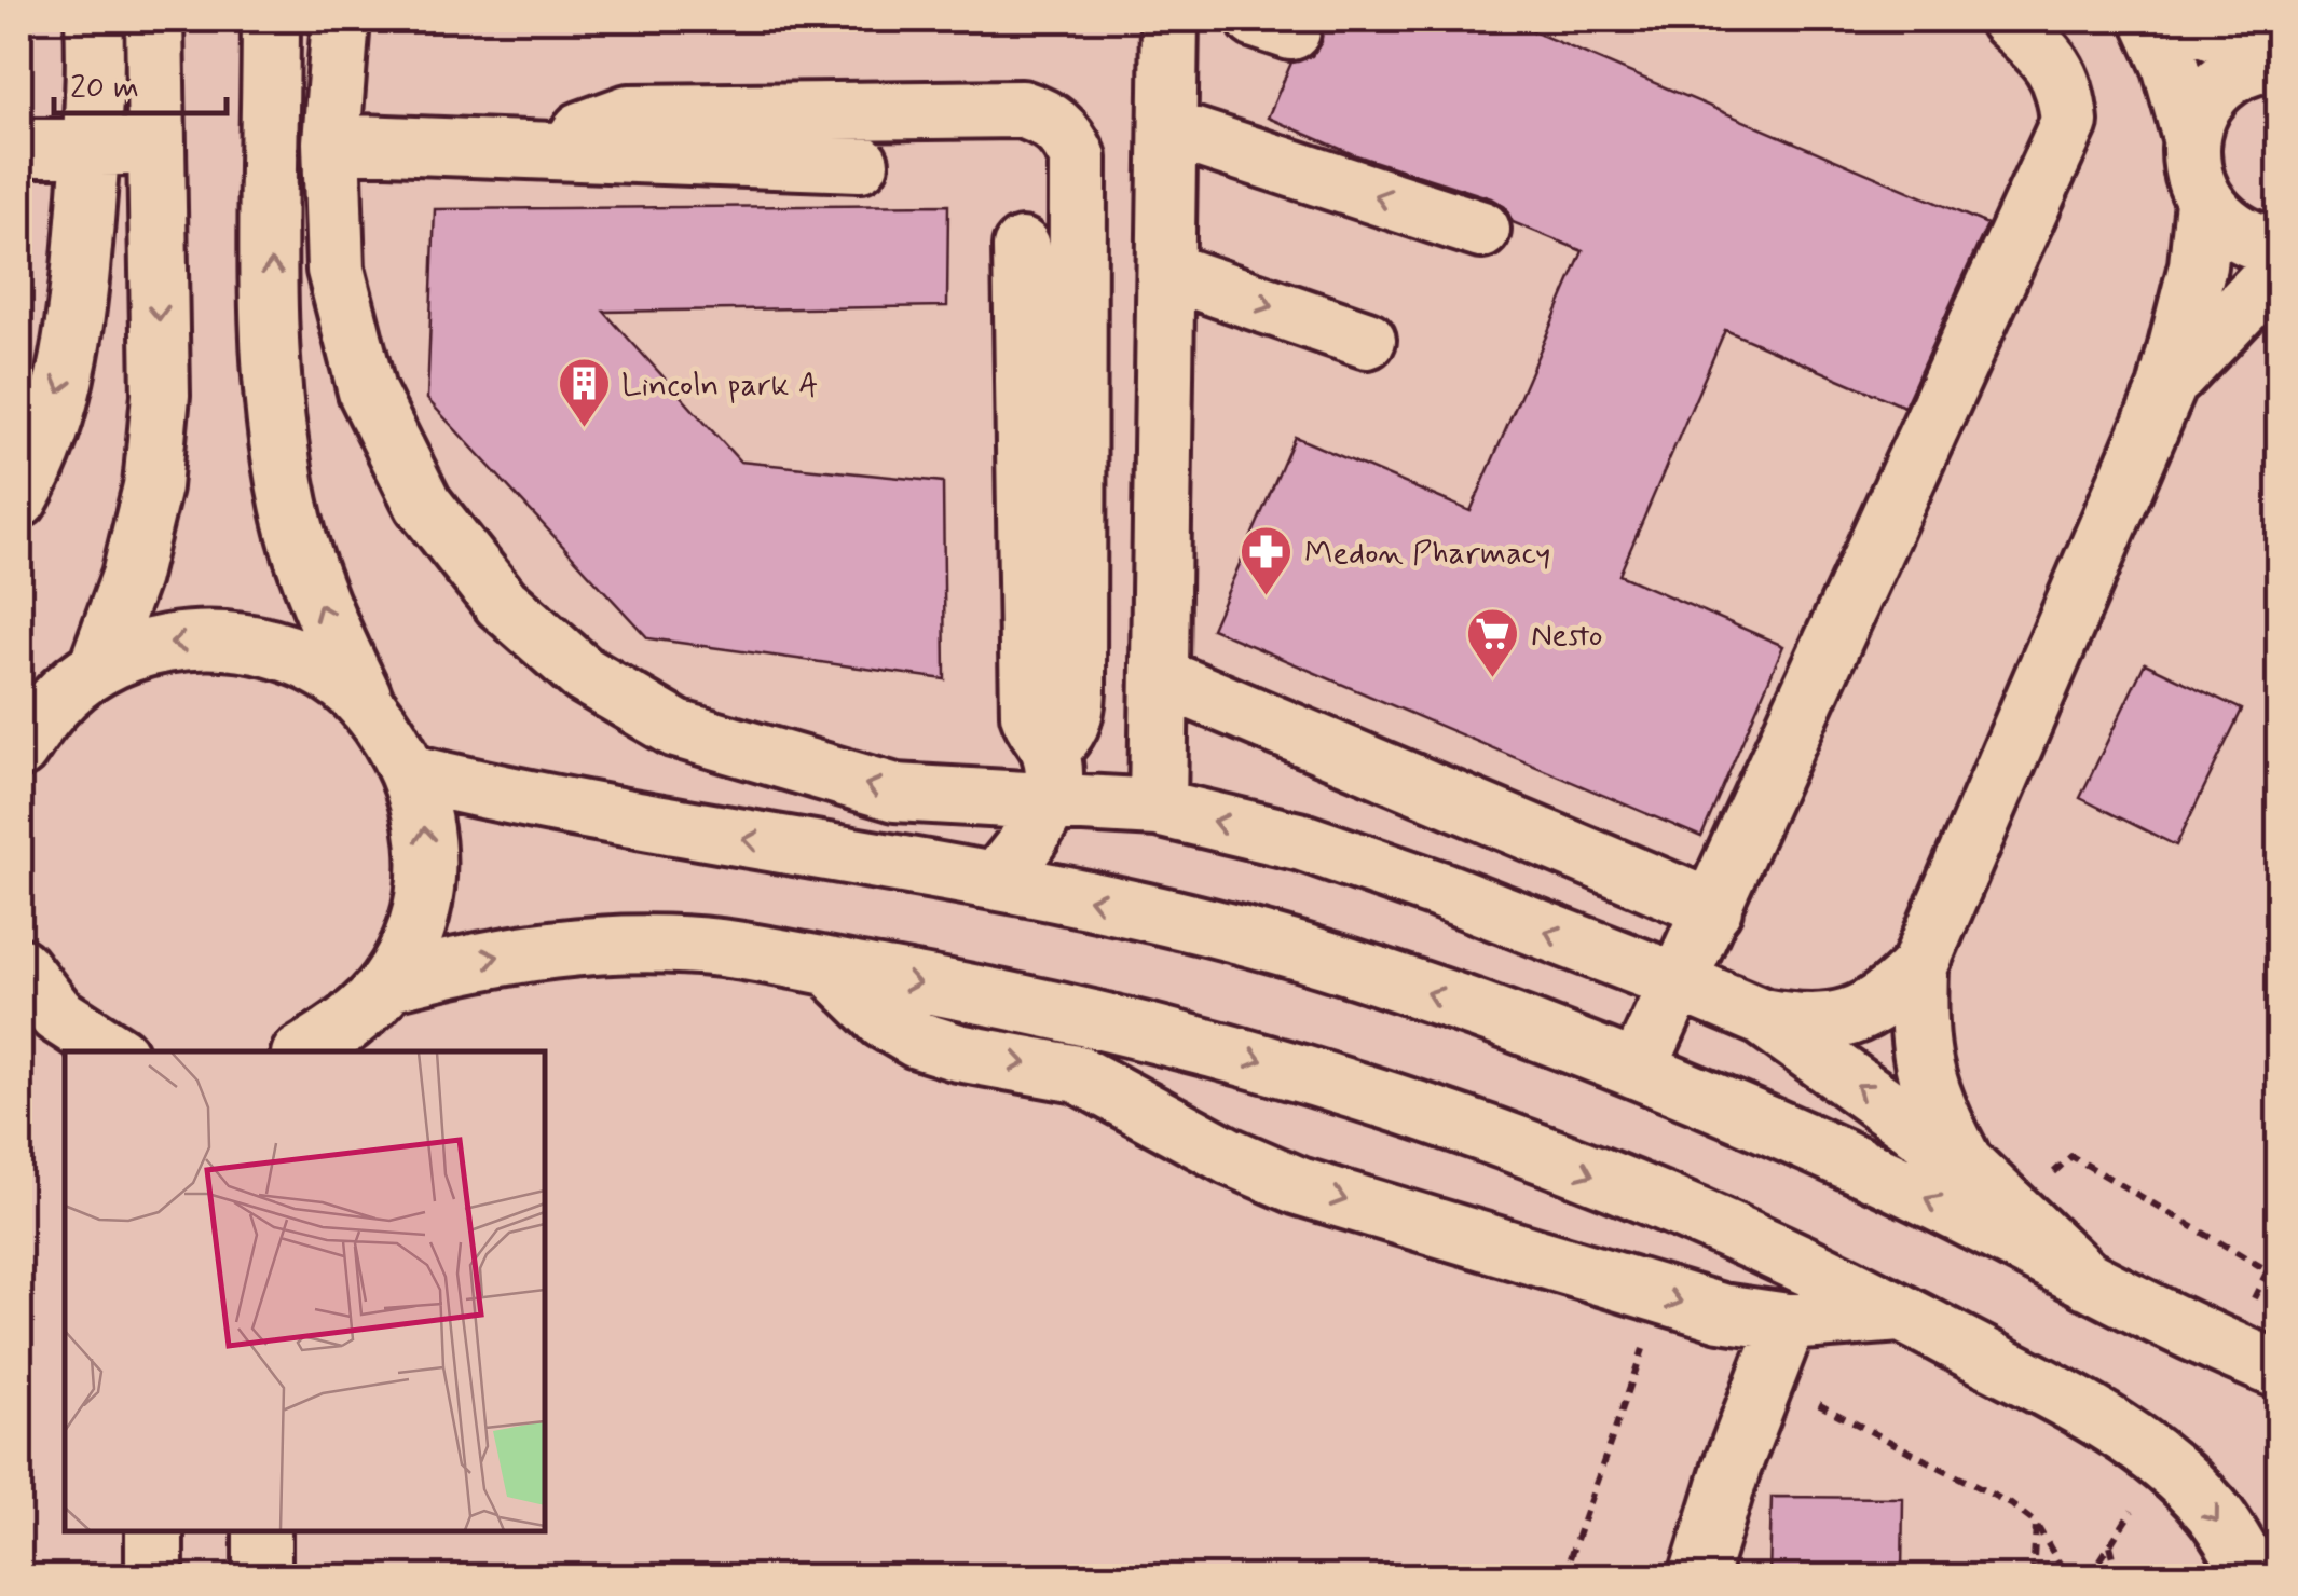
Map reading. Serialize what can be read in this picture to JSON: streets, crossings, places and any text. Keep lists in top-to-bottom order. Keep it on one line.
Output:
{"places":{"building":["Lincoln park A"],"pharmacy":["Medon Pharmacy"],"supermarket":["Nesto"]},"scale_bar":"20 m"}
